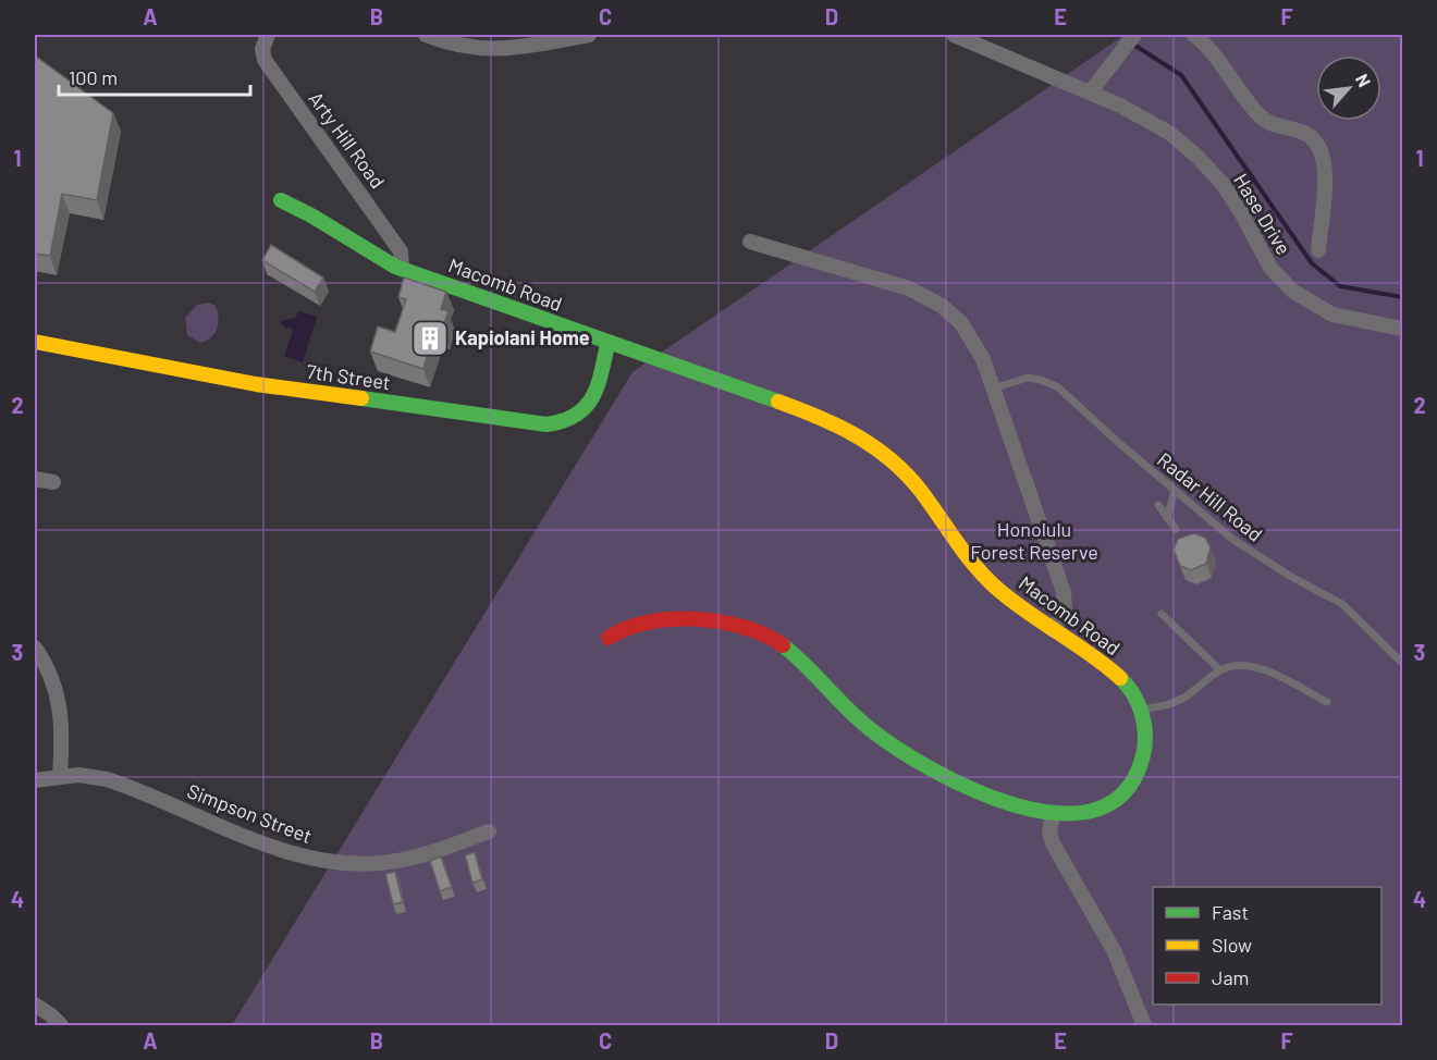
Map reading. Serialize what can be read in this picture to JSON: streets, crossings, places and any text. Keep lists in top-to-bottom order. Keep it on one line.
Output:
{"streets":{"street":["Arty Hill Road","Hase Drive","Macomb Road","7th Street","Simpson Street"],"lane":["Radar Hill Road"]},"crossings":[["Arty Hill Road","Macomb Road"],["Macomb Road","7th Street"]],"parks":["Honolulu Forest Reserve"],"places":{"building":["Kapiolani Home"]},"legend":["Fast","Slow","Jam"],"scale_bar":"100 m","north":"top right","grid":{"columns":["A","B","C","D","E","F"],"rows":["1","2","3","4"]}}
